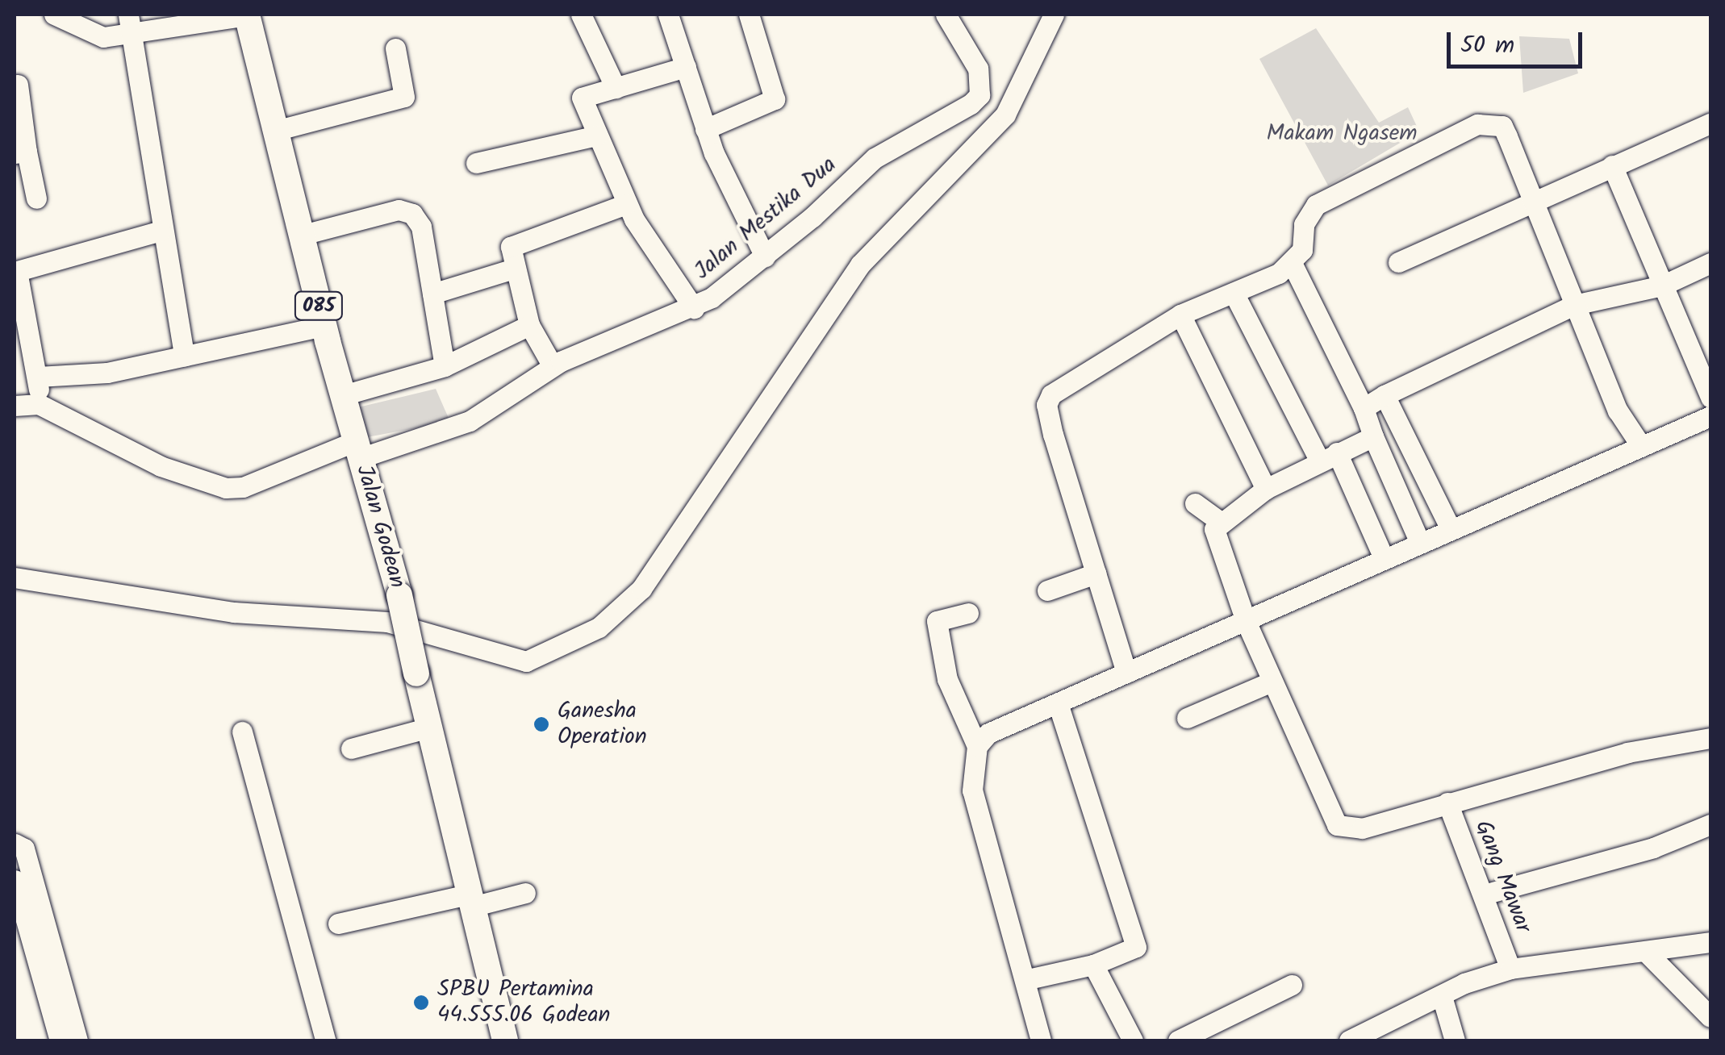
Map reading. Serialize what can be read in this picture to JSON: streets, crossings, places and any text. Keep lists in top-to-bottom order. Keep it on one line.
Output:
{"streets":{"main road":["085","Jalan Godean"],"street":["Jalan Mestika Dua","Gang Mawar"]},"crossings":[["Jalan Mestika Dua","Jalan Godean"]],"parks":["Makam Ngasem"],"places":["Ganesha Operation","SPBU Pertamina 44.555.06 Godean"],"scale_bar":"50 m"}
